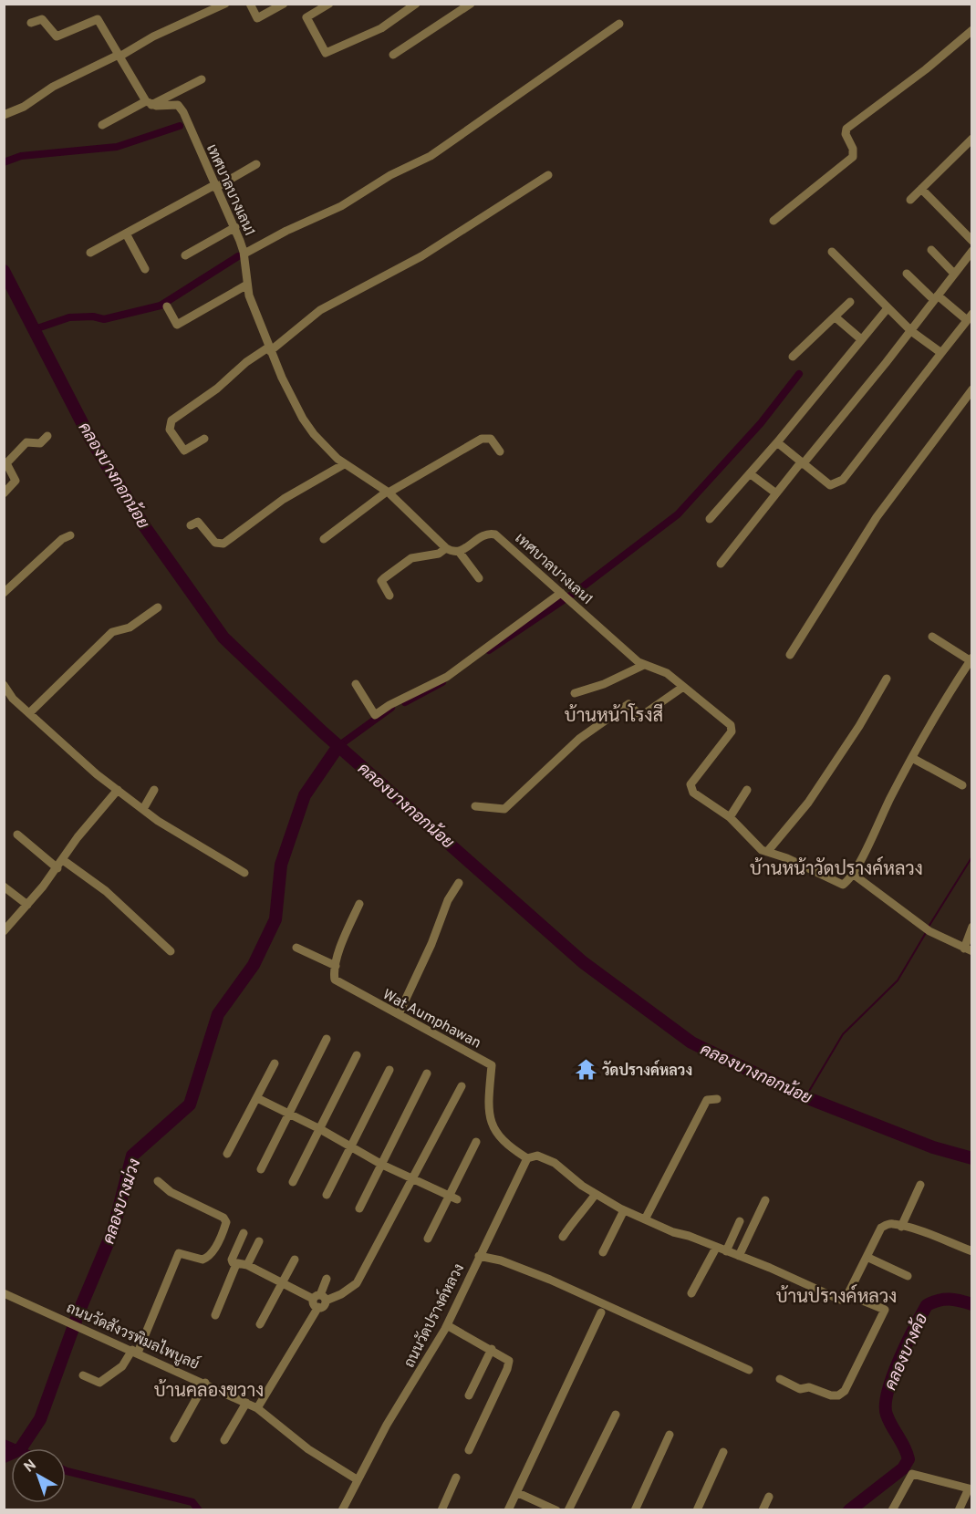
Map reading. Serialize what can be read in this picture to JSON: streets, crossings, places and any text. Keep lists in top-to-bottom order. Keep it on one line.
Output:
{"streets":{"street":["เทศบาลบางเลน1","Wat Aumphawan","ถนนวัดปรางค์หลวง","ถนนวัดสังวรพิมลไพบูลย์"]},"crossings":[["Wat Aumphawan","ถนนวัดปรางค์หลวง"],["ถนนวัดปรางค์หลวง","ถนนวัดสังวรพิมลไพบูลย์"]],"districts":["บ้านหน้าโรงสี","บ้านหน้าวัดปรางค์หลวง","บ้านปรางค์หลวง","บ้านคลองขวาง"],"water":["คลองบางกอกน้อย","คลองบางม่วง","คลองบางค้อ"],"places":{"temple":["วัดปรางค์หลวง"]},"north":"top left"}
